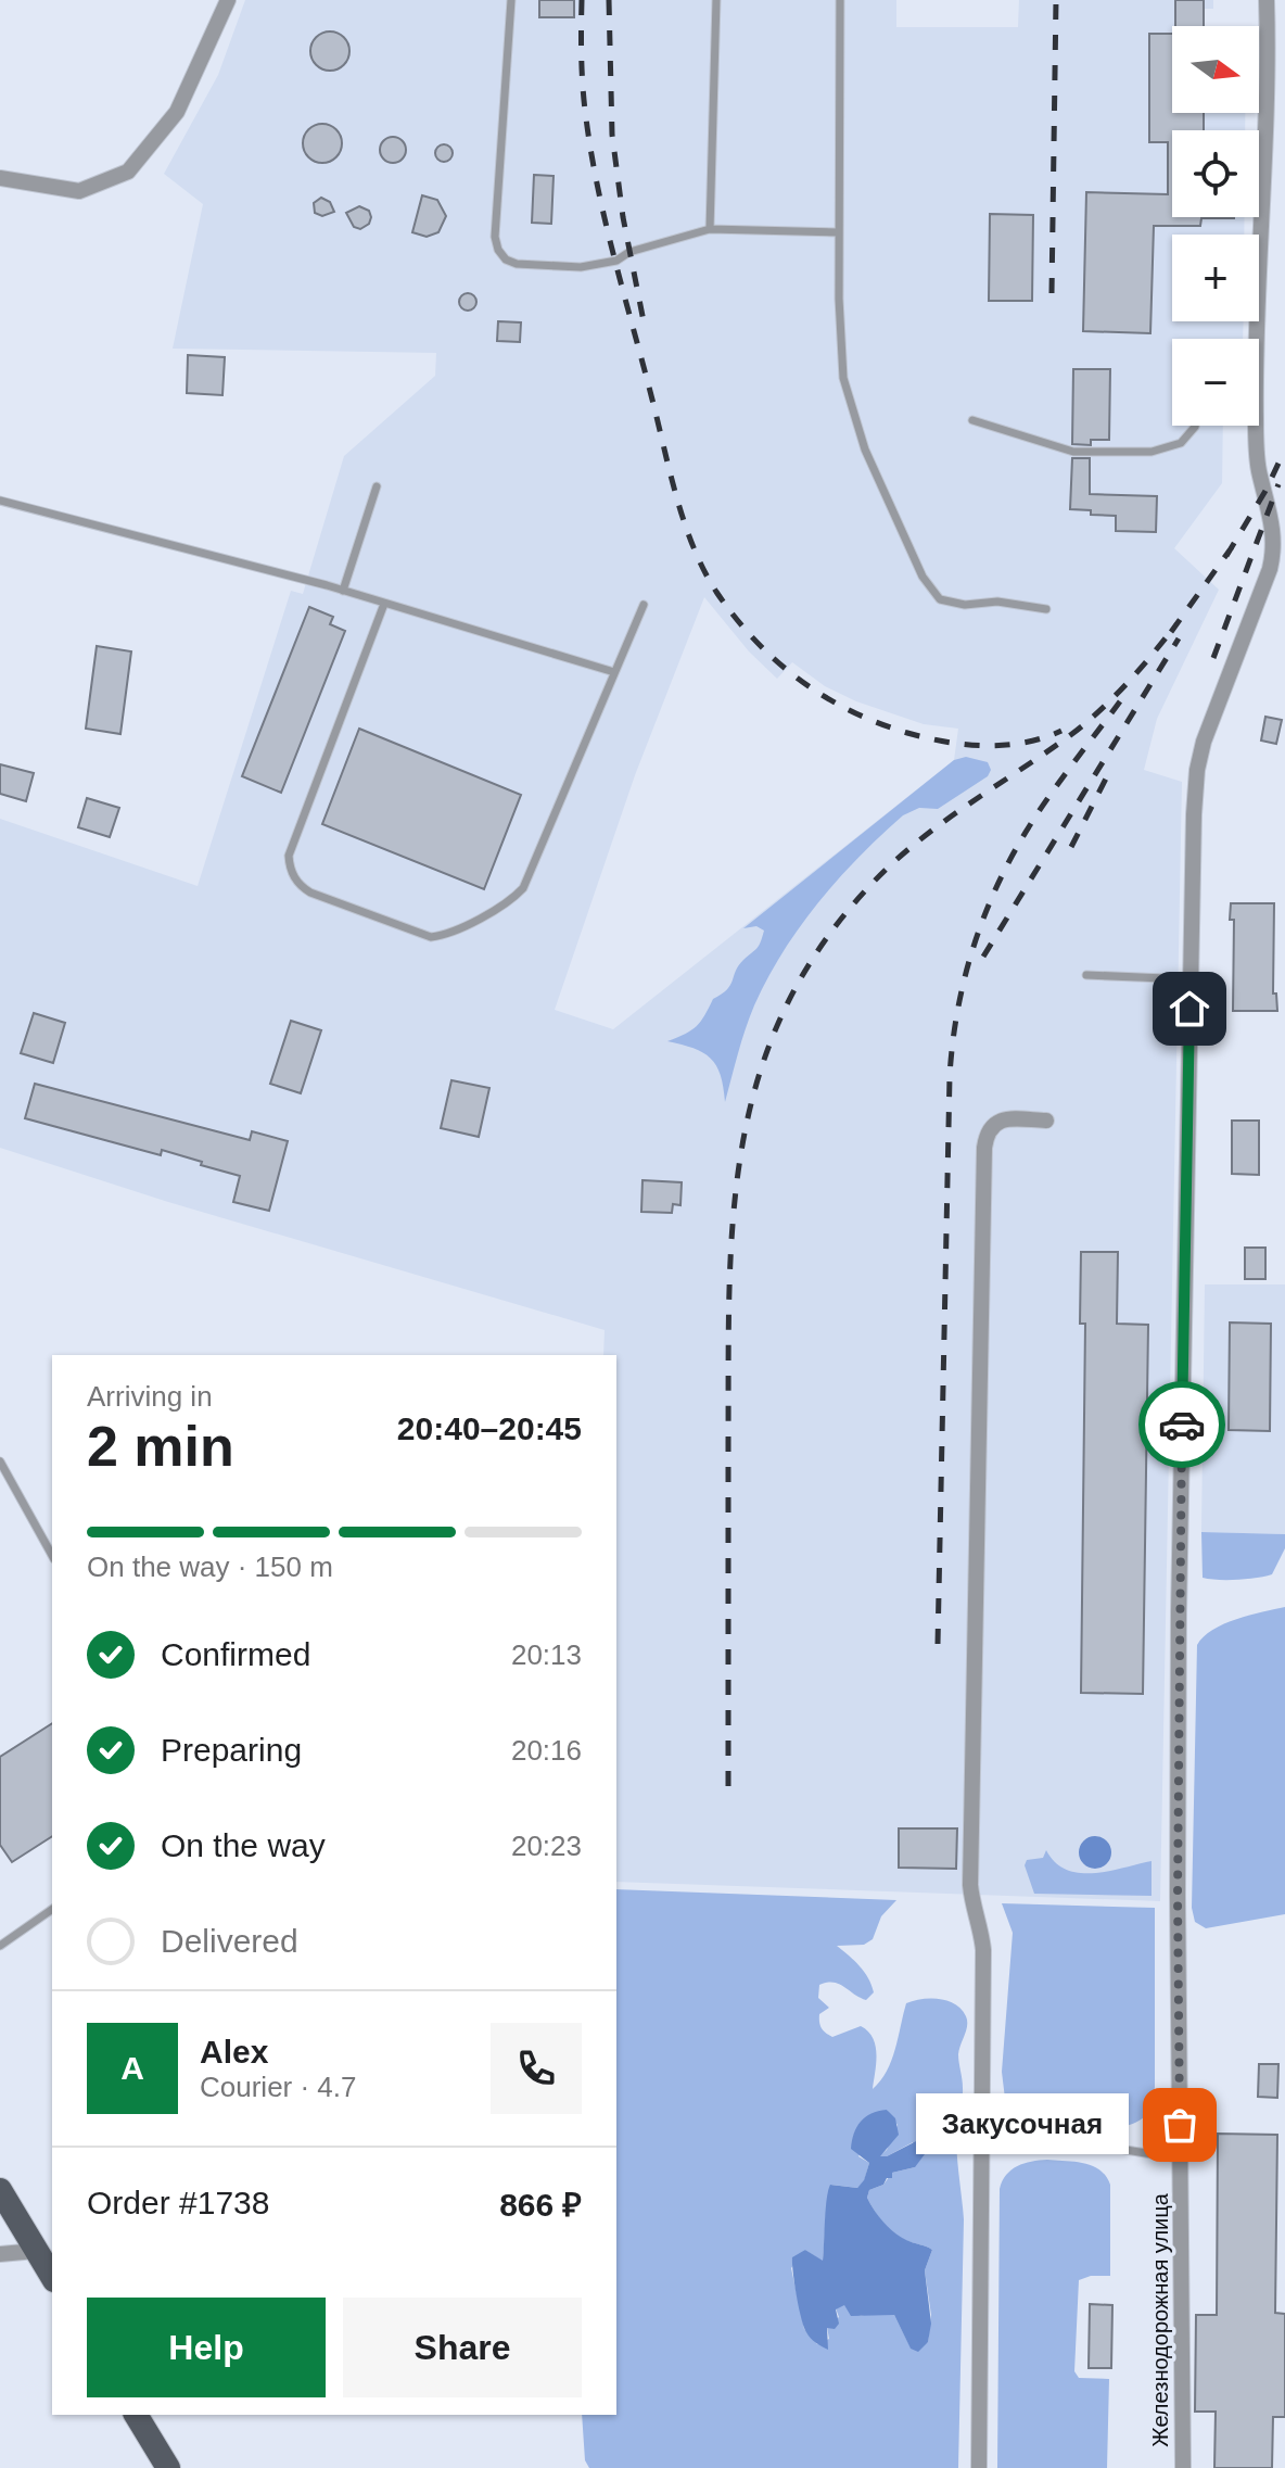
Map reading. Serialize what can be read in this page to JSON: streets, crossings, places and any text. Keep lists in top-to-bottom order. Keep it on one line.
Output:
{"streets":{"street":["Железнодорожная улица"]},"places":["Закусoчная"],"north":"right","page":{"map_buttons":["+","−"],"heading":["2 min","Arriving in","20:40–20:45"],"panel":["Alex","Courier · 4.7","Order #1738","866 ₽"],"bar":"On the way · 150 m","list":[["Confirmed","20:13"],["Preparing","20:16"],["On the way","20:23"],"Delivered"],"round":"A","bubble":"Закусoчная","buttons":["Help","Share"]}}
